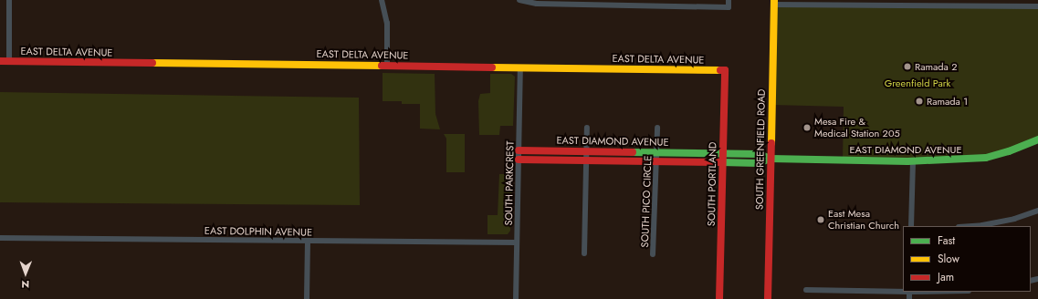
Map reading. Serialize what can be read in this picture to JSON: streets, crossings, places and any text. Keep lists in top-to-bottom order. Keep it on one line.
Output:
{"streets":{"street":["EAST DELTA AVENUE","EAST DIAMOND AVENUE","SOUTH GREENFIELD ROAD","SOUTH PARKCREST","SOUTH PORTLAND","SOUTH PICO CIRCLE","EAST DOLPHIN AVENUE"]},"crossings":[["EAST DELTA AVENUE","SOUTH PARKCREST"],["EAST DELTA AVENUE","SOUTH PORTLAND"],["EAST DIAMOND AVENUE","SOUTH GREENFIELD ROAD"],["EAST DIAMOND AVENUE","SOUTH PARKCREST"],["EAST DIAMOND AVENUE","SOUTH PORTLAND"],["EAST DIAMOND AVENUE","SOUTH PICO CIRCLE"],["SOUTH PARKCREST","EAST DOLPHIN AVENUE"]],"parks":["Greenfield Park"],"places":["Ramada 2","Ramada 1","Mesa Fire & Medical Station 205","East Mesa Christian Church"],"legend":["Fast","Slow","Jam"],"north":"bottom"}
